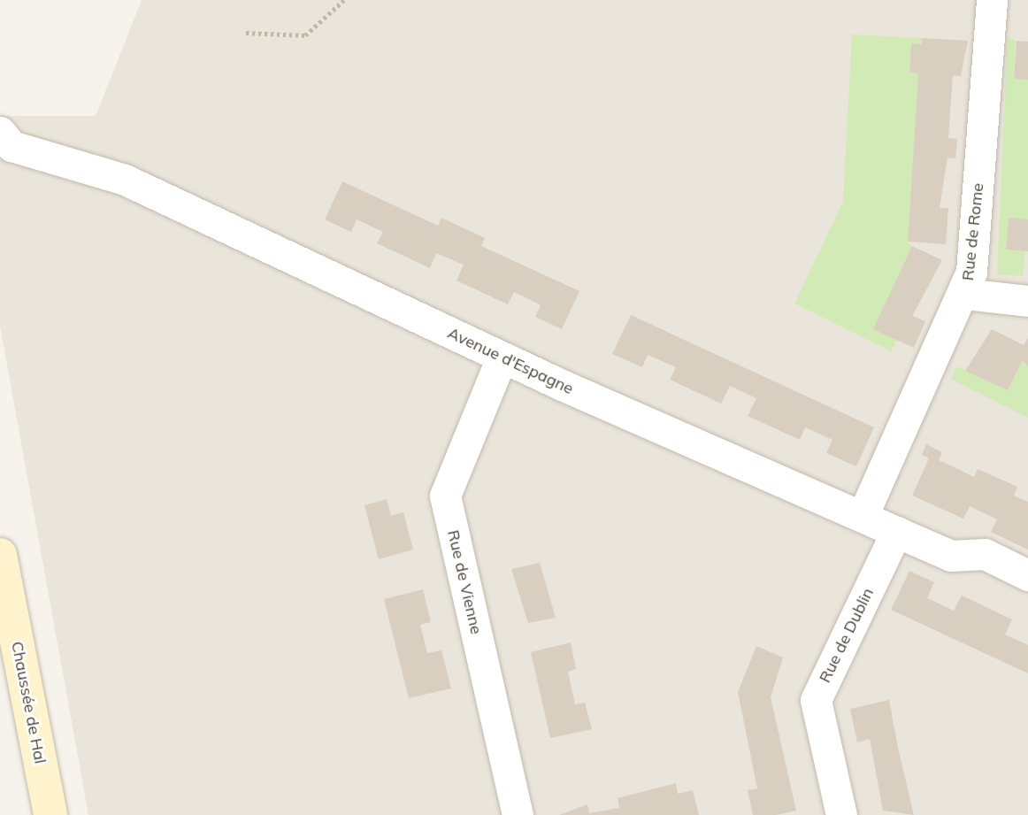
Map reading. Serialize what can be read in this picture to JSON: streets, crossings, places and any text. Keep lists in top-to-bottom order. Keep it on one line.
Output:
{"streets":{"main road":["Chaussée de Hal"],"street":["Rue de Rome","Avenue d'Espagne","Rue de Vienne","Rue de Dublin"]},"crossings":[["Rue de Rome","Avenue d'Espagne"],["Avenue d'Espagne","Rue de Vienne"],["Avenue d'Espagne","Rue de Dublin"]]}
